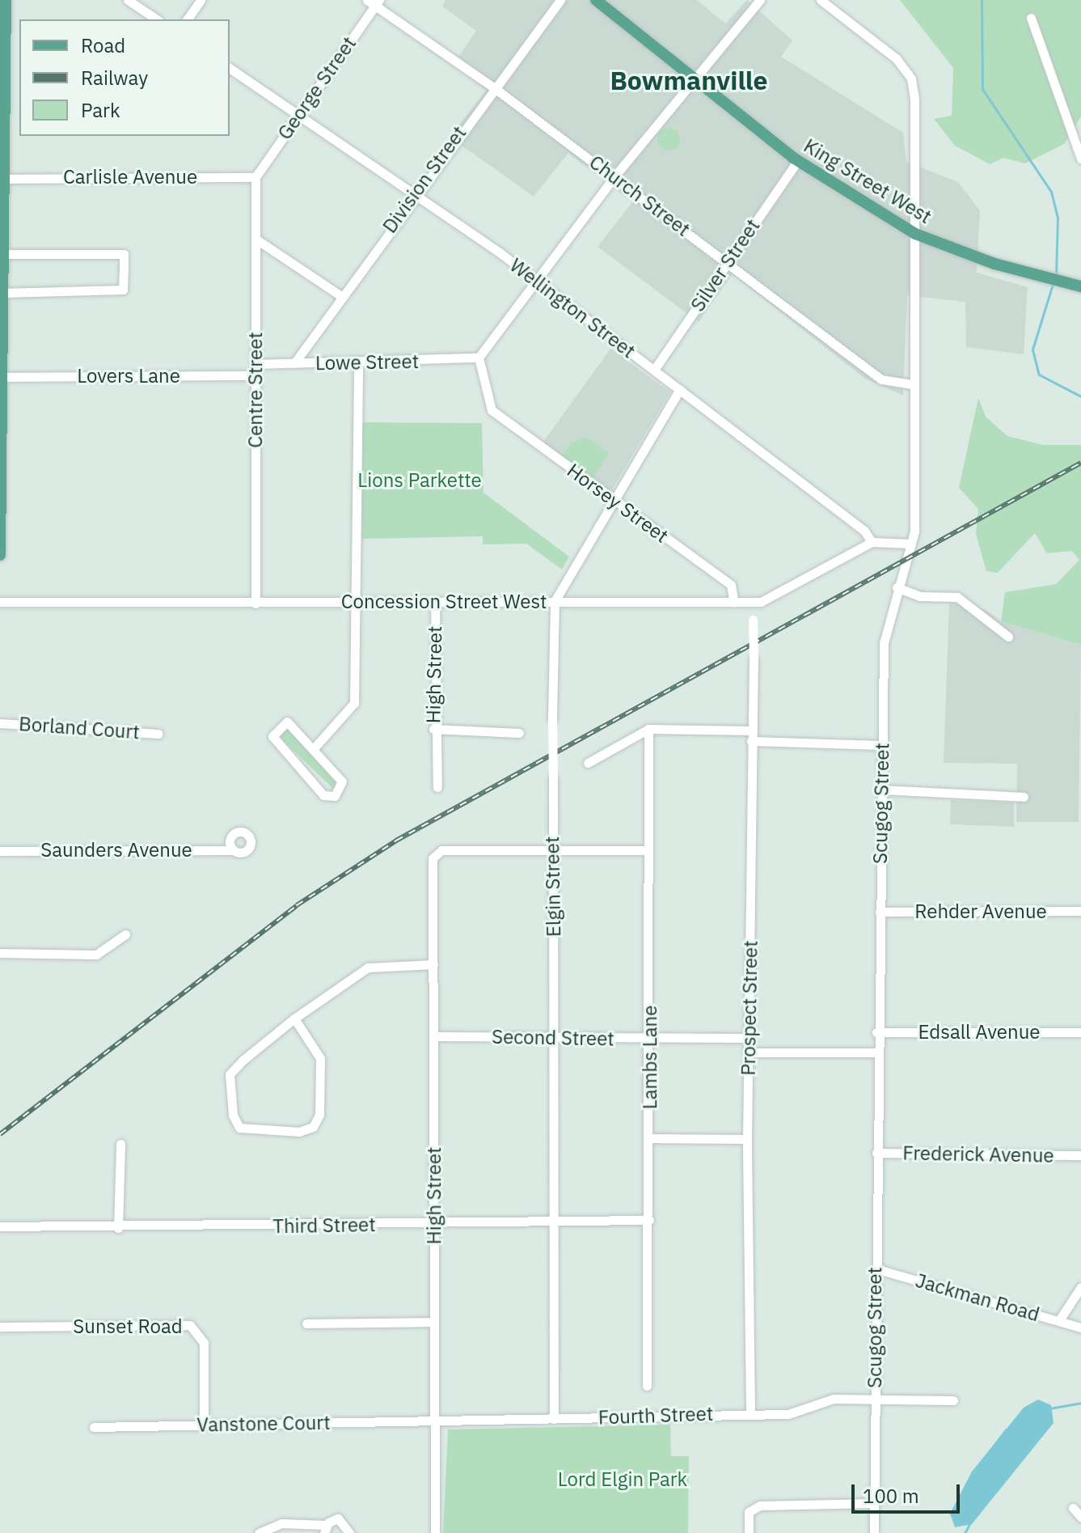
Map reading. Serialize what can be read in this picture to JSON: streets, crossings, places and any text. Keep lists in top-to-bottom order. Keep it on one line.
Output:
{"streets":{"main road":["King Street West"],"street":["George Street","Carlisle Avenue","Division Street","Church Street","Silver Street","Wellington Street","Lowe Street","Lovers Lane","Centre Street","Horsey Street","Concession Street West","High Street","Borland Court","Scugog Street","Saunders Avenue","Elgin Street","Rehder Avenue","Prospect Street","Edsall Avenue","Second Street","Lambs Lane","Frederick Avenue","Third Street","Jackman Road","Sunset Road","Fourth Street","Vanstone Court"]},"crossings":[["George Street","Carlisle Avenue"],["George Street","Church Street"],["George Street","Wellington Street"],["George Street","Centre Street"],["Carlisle Avenue","Centre Street"],["Division Street","Church Street"],["Division Street","Wellington Street"],["Division Street","Lowe Street"],["King Street West","Silver Street"],["King Street West","Scugog Street"],["Church Street","Silver Street"],["Church Street","Scugog Street"],["Silver Street","Wellington Street"],["Wellington Street","Concession Street West"],["Wellington Street","Elgin Street"],["Lowe Street","Centre Street"],["Lowe Street","Horsey Street"],["Lovers Lane","Centre Street"],["Centre Street","Concession Street West"],["Horsey Street","Concession Street West"],["Horsey Street","Elgin Street"],["Concession Street West","High Street"],["Concession Street West","Elgin Street"],["Concession Street West","Prospect Street"],["High Street","Elgin Street"],["High Street","Second Street"],["High Street","Third Street"],["High Street","Fourth Street"],["High Street","Vanstone Court"],["Scugog Street","Rehder Avenue"],["Scugog Street","Edsall Avenue"],["Scugog Street","Frederick Avenue"],["Scugog Street","Jackman Road"],["Scugog Street","Fourth Street"],["Elgin Street","Second Street"],["Elgin Street","Third Street"],["Elgin Street","Fourth Street"],["Prospect Street","Second Street"],["Prospect Street","Fourth Street"],["Second Street","Lambs Lane"],["Lambs Lane","Third Street"],["Sunset Road","Vanstone Court"],["Fourth Street","Vanstone Court"]],"districts":["Bowmanville"],"parks":["Lions Parkette","Lord Elgin Park"],"legend":["Road","Railway","Park"],"scale_bar":"100 m"}
